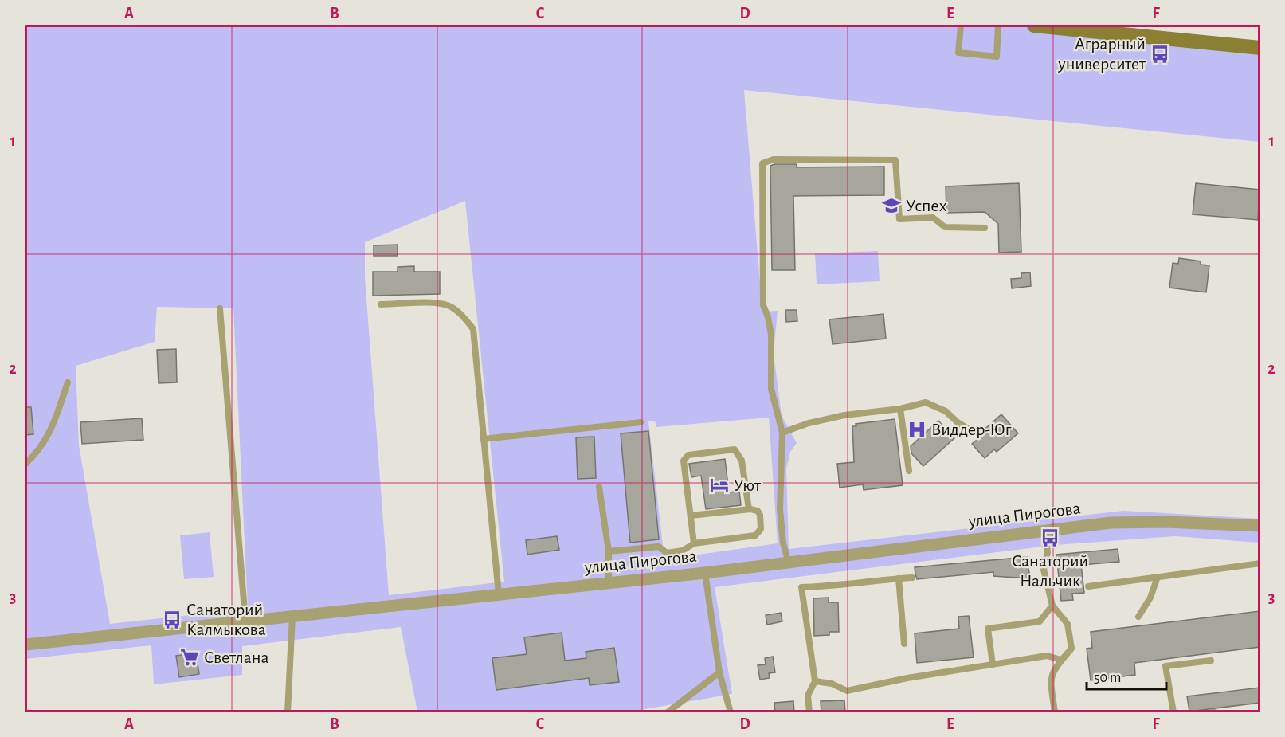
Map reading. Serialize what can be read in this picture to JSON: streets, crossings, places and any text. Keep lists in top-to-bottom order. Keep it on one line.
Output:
{"streets":{"street":["улица Пирогова"]},"places":{"bus stop":["Аграрный университет","Санаторий Нальчик","Санаторий Калмыкова"],"school or university":["Успех"],"hospital":["Виддер-Юг"],"hotel":["Уют"],"supermarket":["Светлана"]},"scale_bar":"50 m","grid":{"columns":["A","B","C","D","E","F"],"rows":["1","2","3"]}}
